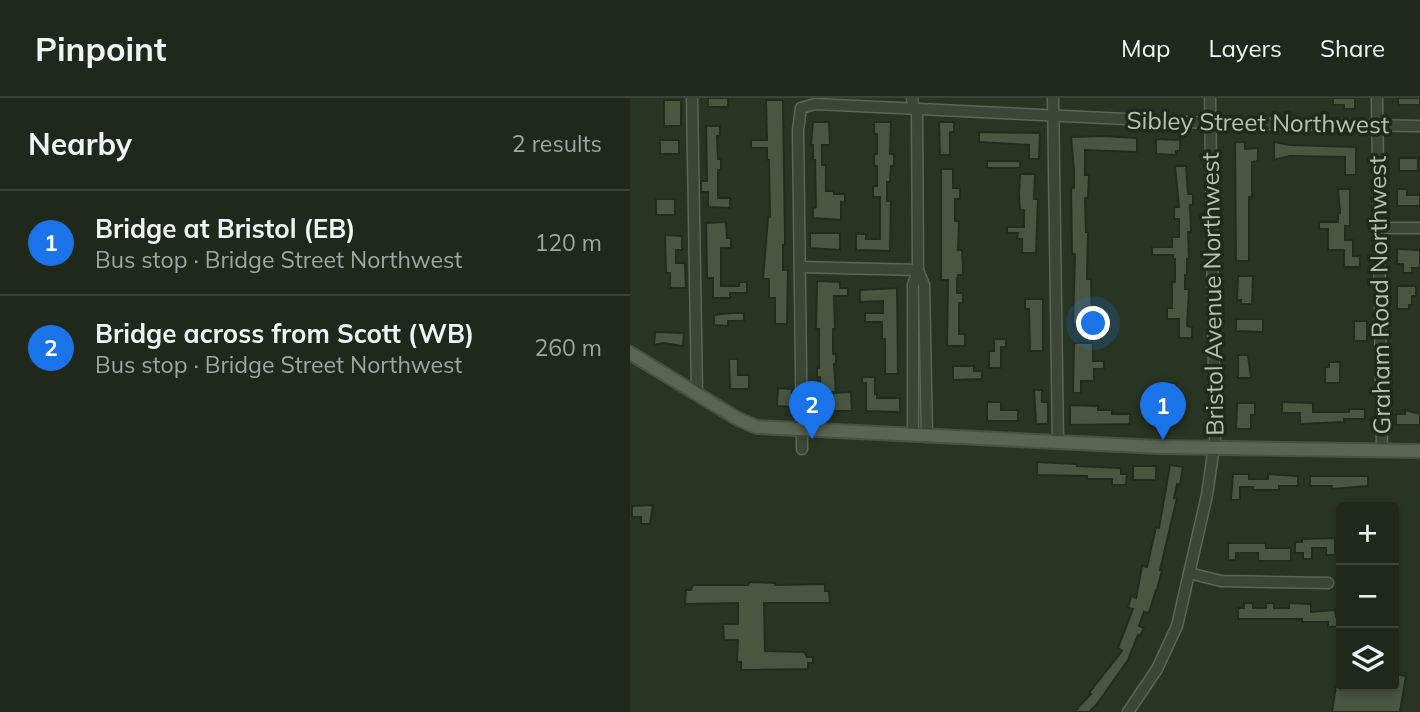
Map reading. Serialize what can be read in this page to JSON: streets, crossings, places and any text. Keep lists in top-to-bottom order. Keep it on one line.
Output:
{"streets":{"street":["Sibley Street Northwest","Bristol Avenue Northwest","Graham Road Northwest"]},"crossings":[["Sibley Street Northwest","Bristol Avenue Northwest"],["Sibley Street Northwest","Graham Road Northwest"]],"page":{"header":"Pinpoint","nav":["Map","Layers","Share"],"heading":["Nearby","2 results"],"list":[{"mark":"1","name":"Bridge at Bristol (EB)","note":"Bus stop · Bridge Street Northwest","value":"120 m"},{"mark":"2","name":"Bridge across from Scott (WB)","note":"Bus stop · Bridge Street Northwest","value":"260 m"}],"pins":["2","1"],"map_buttons":["+","−"]}}
